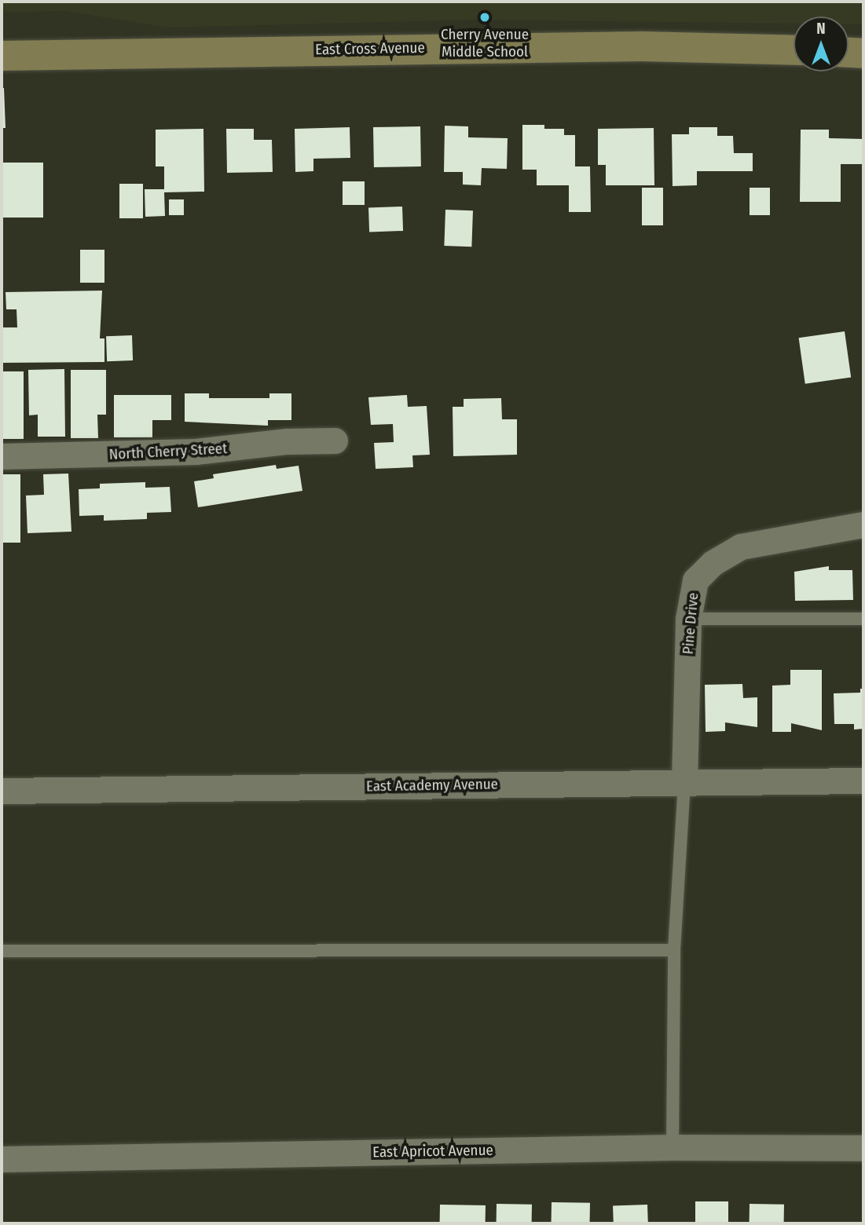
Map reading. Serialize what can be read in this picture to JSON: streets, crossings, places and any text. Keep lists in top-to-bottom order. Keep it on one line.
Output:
{"streets":{"street":["East Cross Avenue","North Cherry Street","Pine Drive","East Academy Avenue","East Apricot Avenue"]},"crossings":[["Pine Drive","East Academy Avenue"]],"places":["Cherry Avenue Middle School"],"north":"top"}
